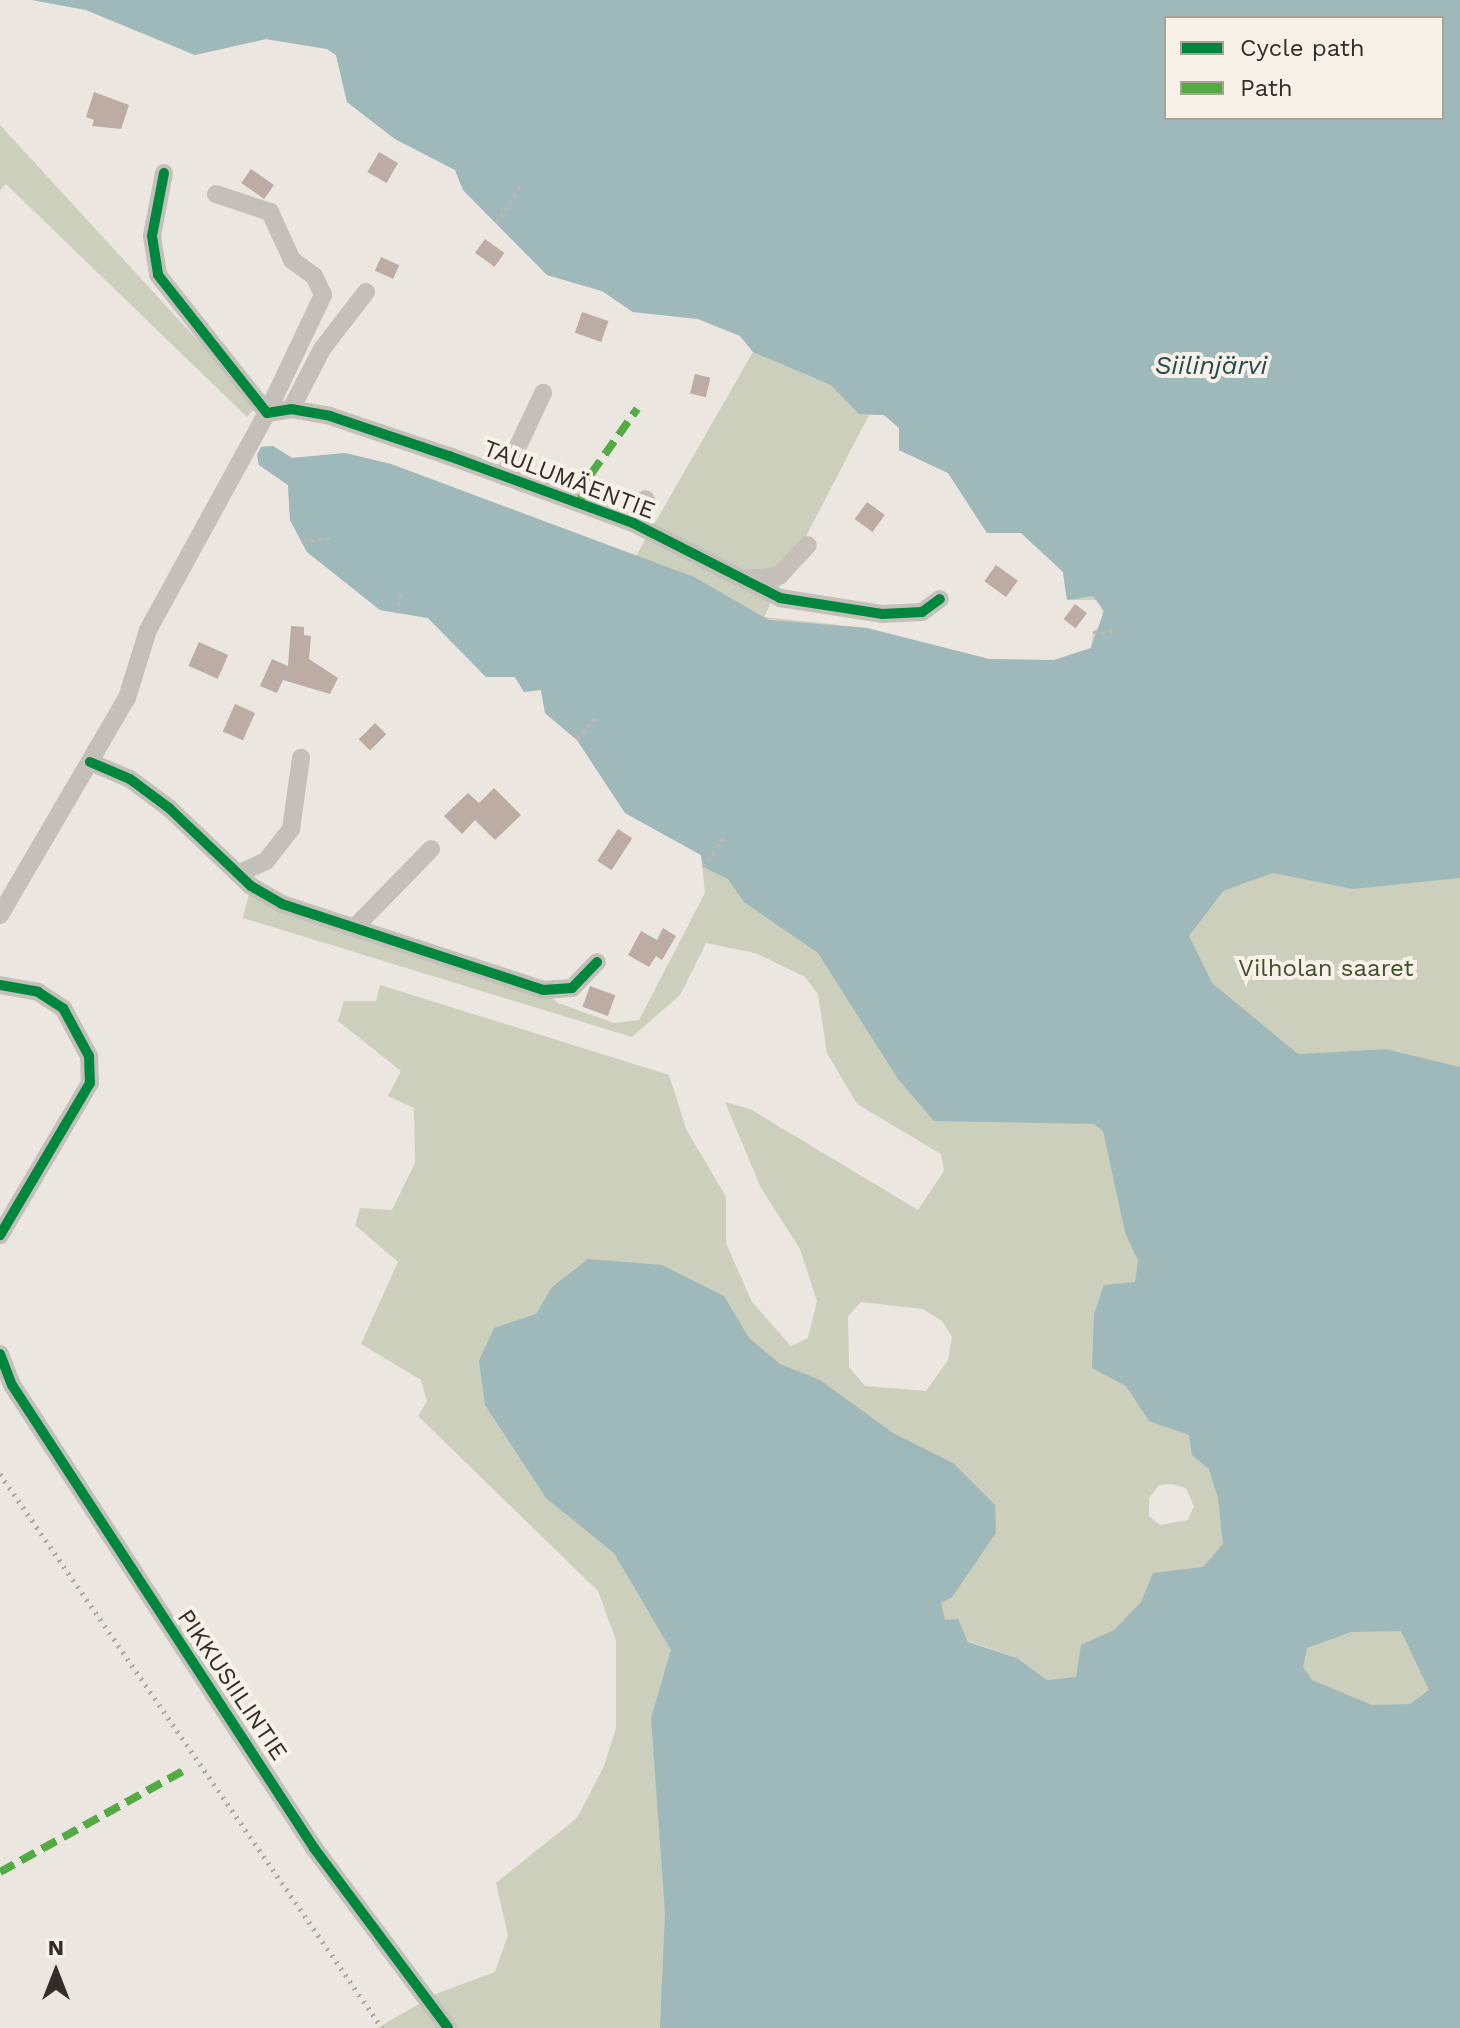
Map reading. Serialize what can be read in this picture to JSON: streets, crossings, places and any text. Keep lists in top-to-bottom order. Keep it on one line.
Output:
{"streets":{"street":["TAULUMÄENTIE","PIKKUSIILINTIE"]},"water":["Siilinjärvi"],"parks":["Vilholan saaret"],"legend":["Cycle path","Path"],"north":"top"}
